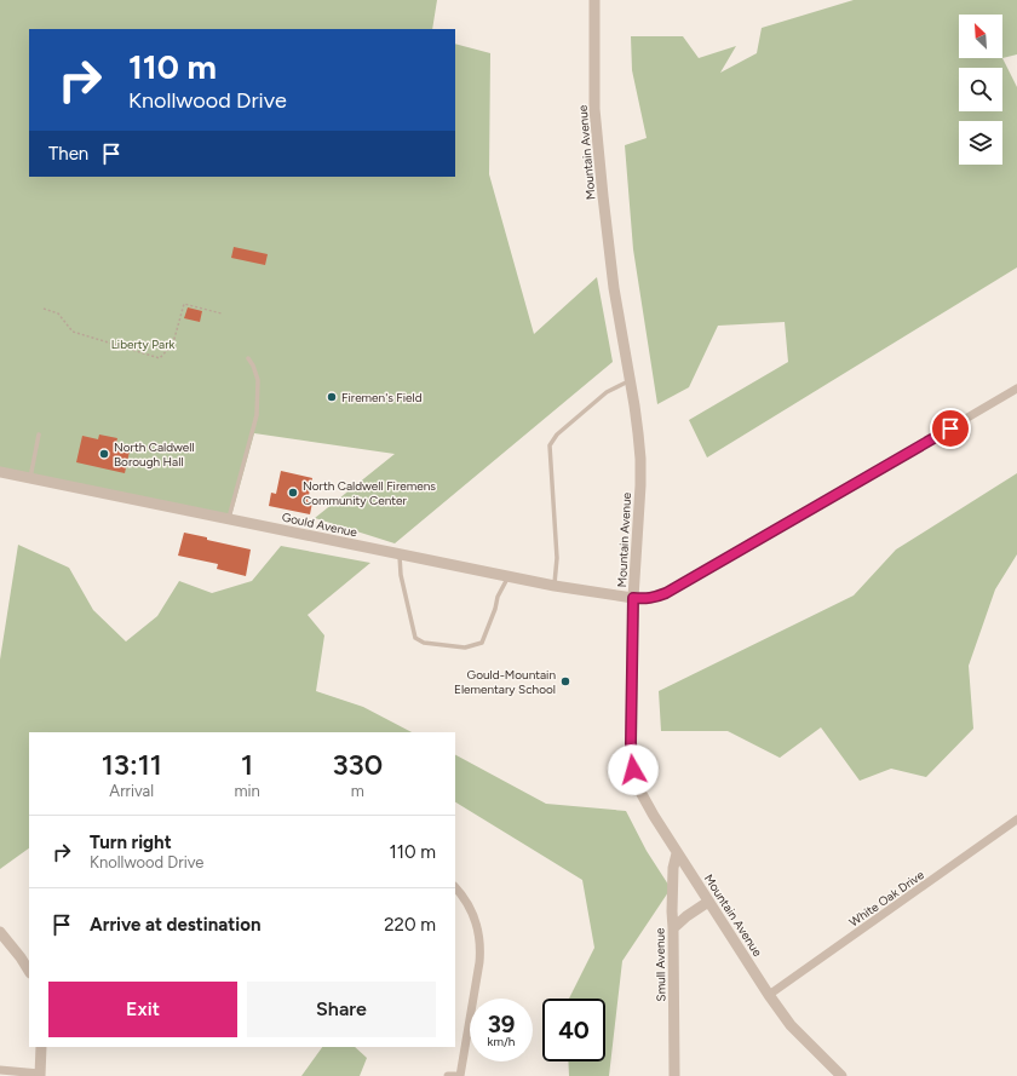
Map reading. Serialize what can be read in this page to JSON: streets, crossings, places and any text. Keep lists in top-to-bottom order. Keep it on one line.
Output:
{"streets":{"street":["Mountain Avenue","Gould Avenue","White Oak Drive","Smull Avenue"]},"crossings":[["Mountain Avenue","Gould Avenue"],["Mountain Avenue","White Oak Drive"],["Mountain Avenue","Smull Avenue"]],"parks":["Liberty Park"],"places":["Firemen's Field","North Caldwell Borough Hall","North Caldwell Firemens Community Center","Gould-Mountain Elementary School"],"north":"top left","page":{"turn":["110 m","Knollwood Drive"],"then":"Then","eta":["13:11","Arrival","1","min","330","m"],"list":[{"name":"Turn right","note":"Knollwood Drive","value":"110 m"},{"name":"Arrive at destination","value":"220 m"}],"buttons":["Exit","Share"],"speed":"39 km/h","limit":"40"}}
